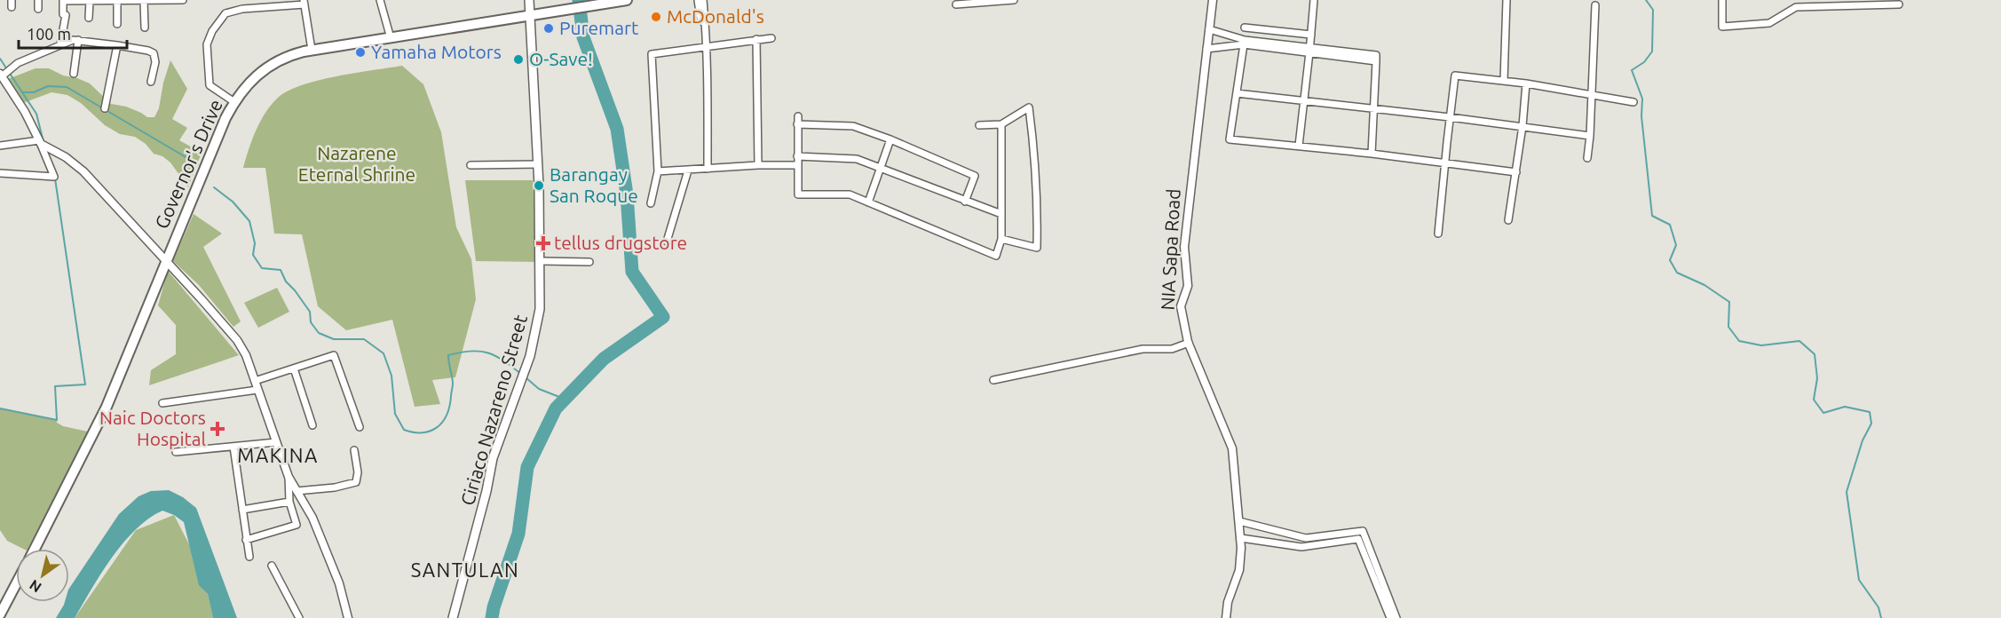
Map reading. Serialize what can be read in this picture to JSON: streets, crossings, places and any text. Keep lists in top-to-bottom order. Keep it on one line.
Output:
{"streets":{"main road":["Governor's Drive","Ciriaco Nazareno Street"],"street":["NIA Sapa Road"]},"crossings":[["Governor's Drive","Ciriaco Nazareno Street"]],"districts":["MAKINA","SANTULAN"],"parks":["Nazarene Eternal Shrine"],"places":{"other":["McDonald's","Puremart","Yamaha Motors","O-Save!","Barangay San Roque"],"health":["tellus drugstore","Naic Doctors Hospital"]},"scale_bar":"100 m","north":"bottom left"}
